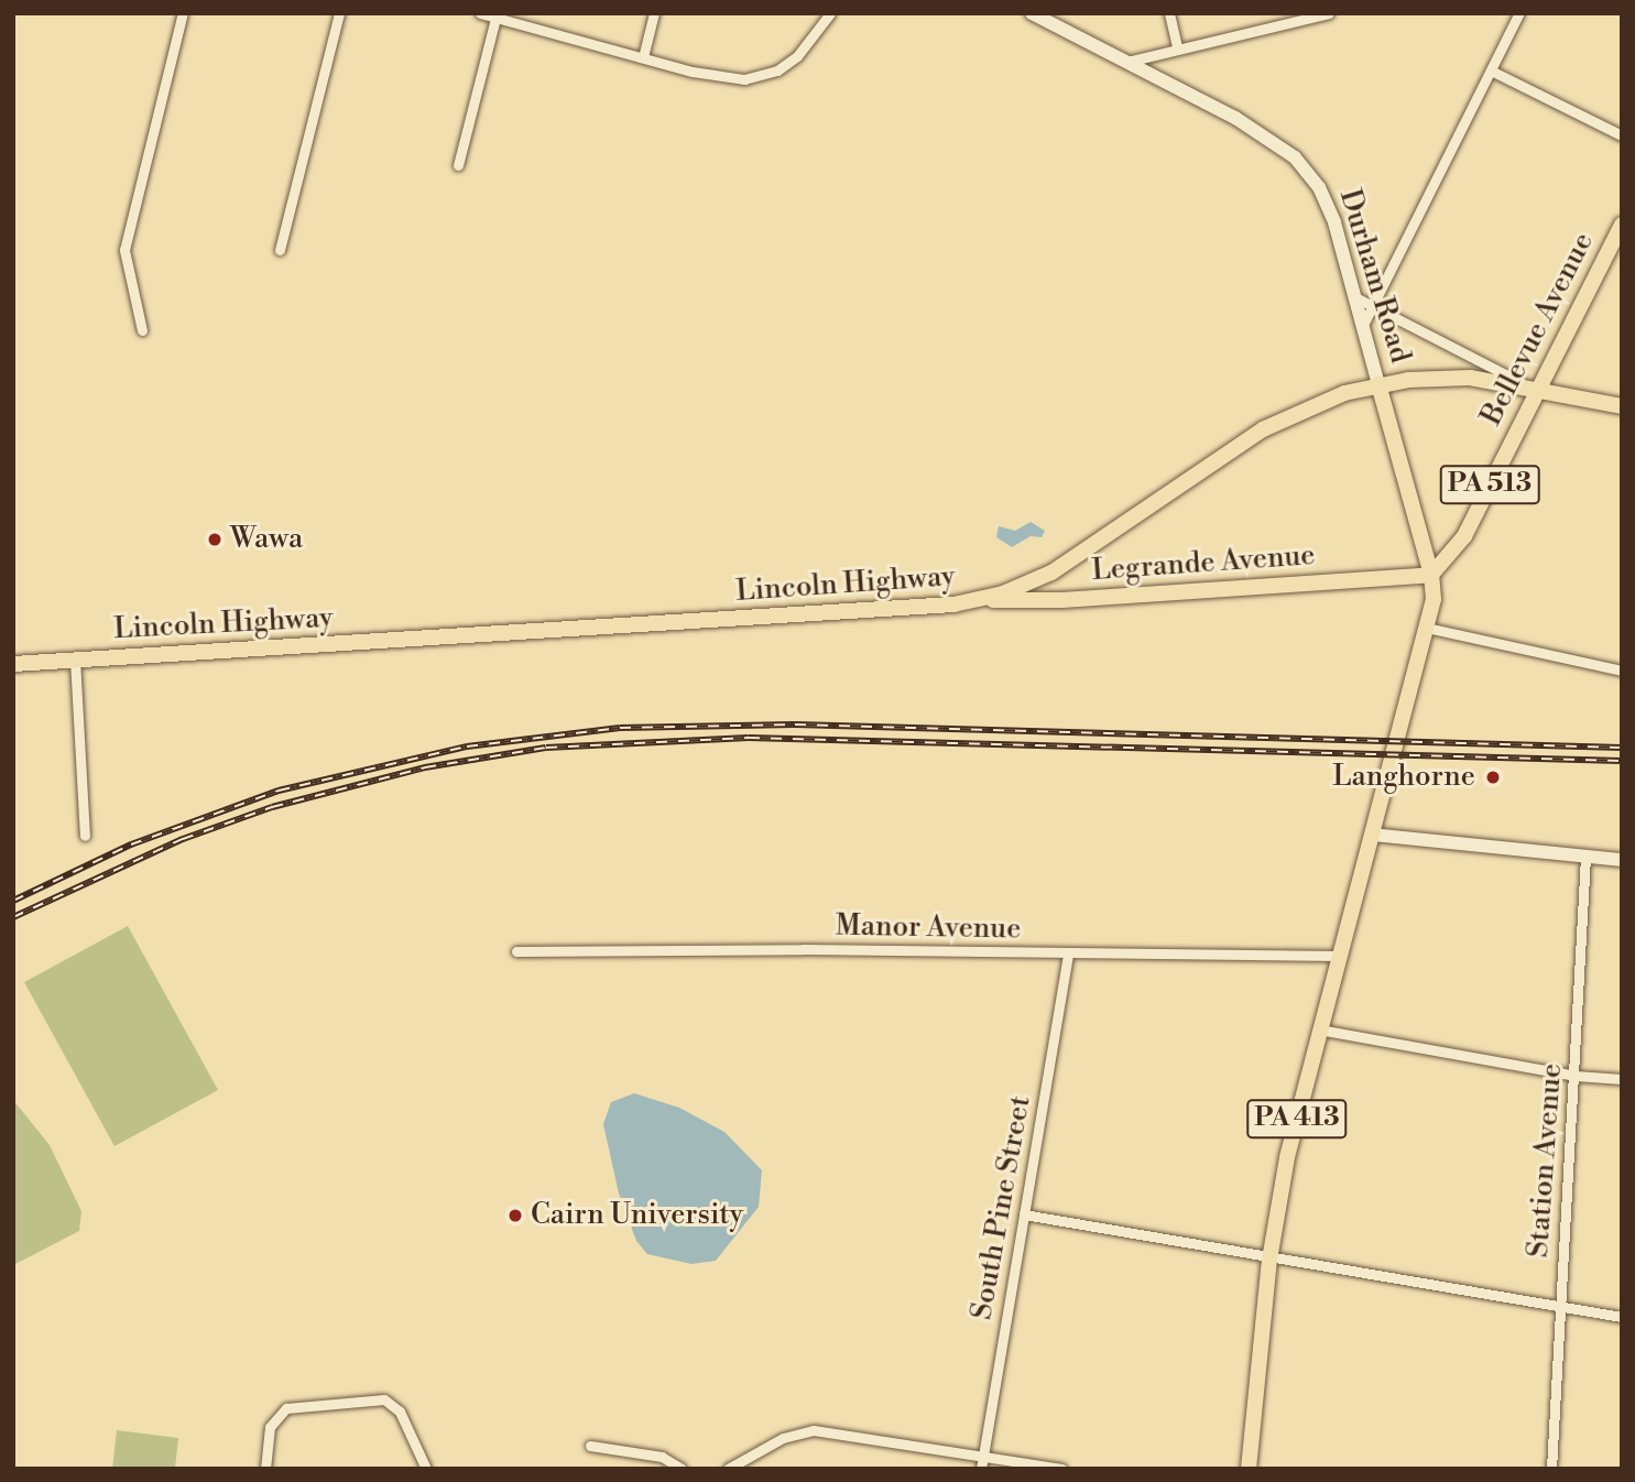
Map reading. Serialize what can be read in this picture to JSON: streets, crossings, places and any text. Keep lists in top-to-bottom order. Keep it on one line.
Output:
{"streets":{"main road":["Durham Road","Bellevue Avenue","PA 513","Legrande Avenue","Lincoln Highway","PA 413"],"street":["Manor Avenue","Station Avenue","South Pine Street"]},"crossings":[["Durham Road","Bellevue Avenue"],["Durham Road","Legrande Avenue"],["Durham Road","Lincoln Highway"],["Durham Road","PA 413"],["Bellevue Avenue","Legrande Avenue"],["Bellevue Avenue","Lincoln Highway"],["Bellevue Avenue","PA 413"],["Legrande Avenue","Lincoln Highway"],["Legrande Avenue","PA 413"],["Manor Avenue","PA 413"],["Manor Avenue","South Pine Street"]],"places":["Wawa","Langhorne","Cairn University"]}
